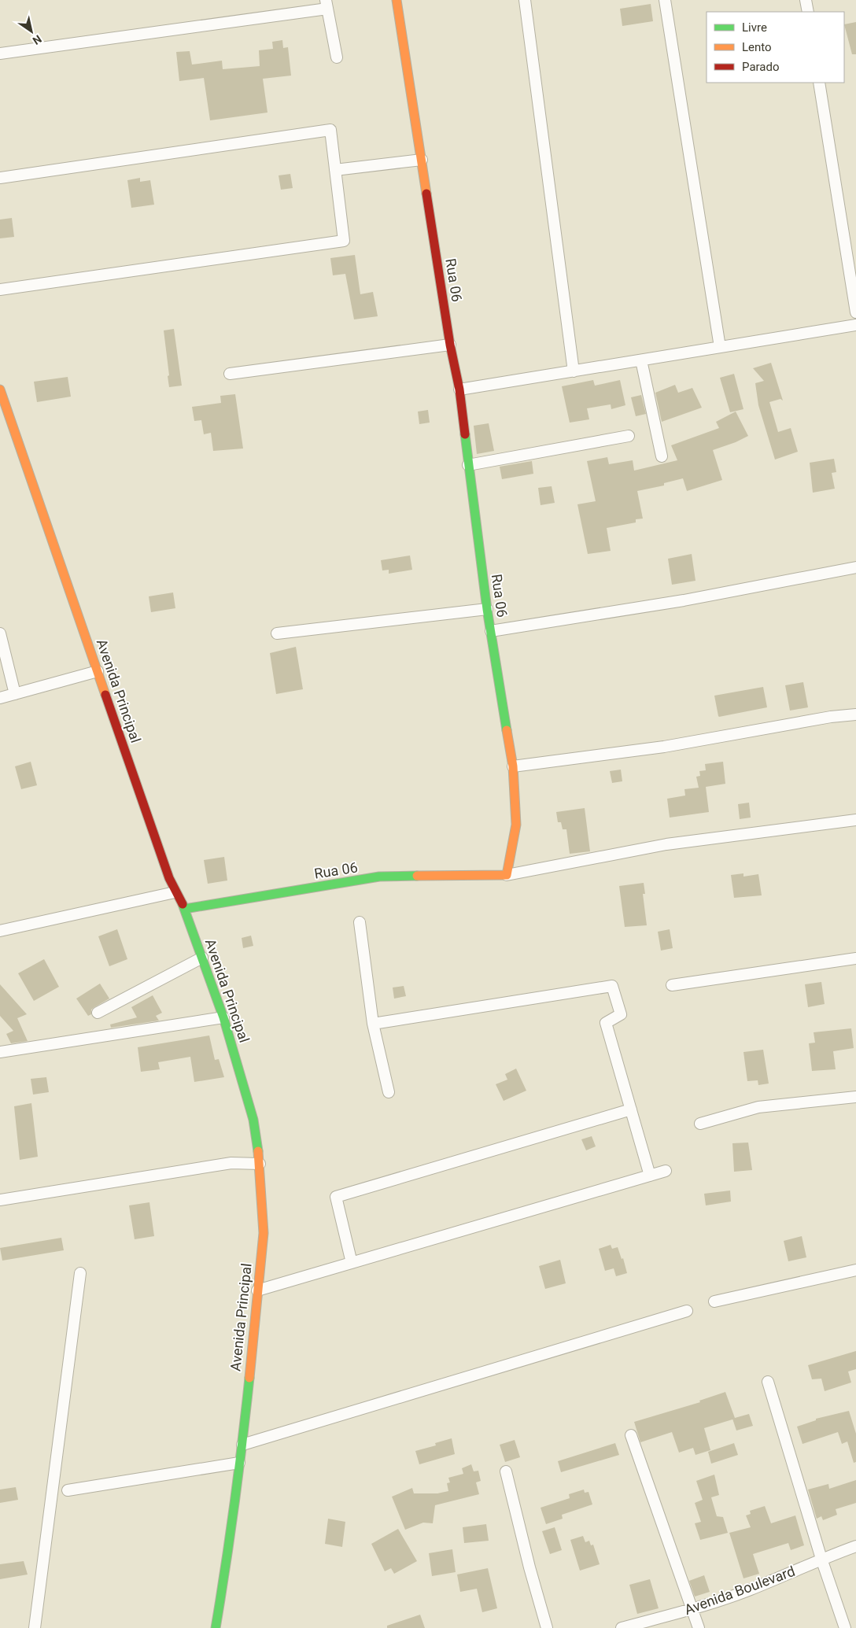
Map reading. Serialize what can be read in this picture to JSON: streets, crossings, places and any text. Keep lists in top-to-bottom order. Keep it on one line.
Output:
{"streets":{"street":["Rua 06","Avenida Principal","Avenida Boulevard"]},"crossings":[["Rua 06","Avenida Principal"]],"legend":["Livre","Lento","Parado"],"north":"bottom right"}
